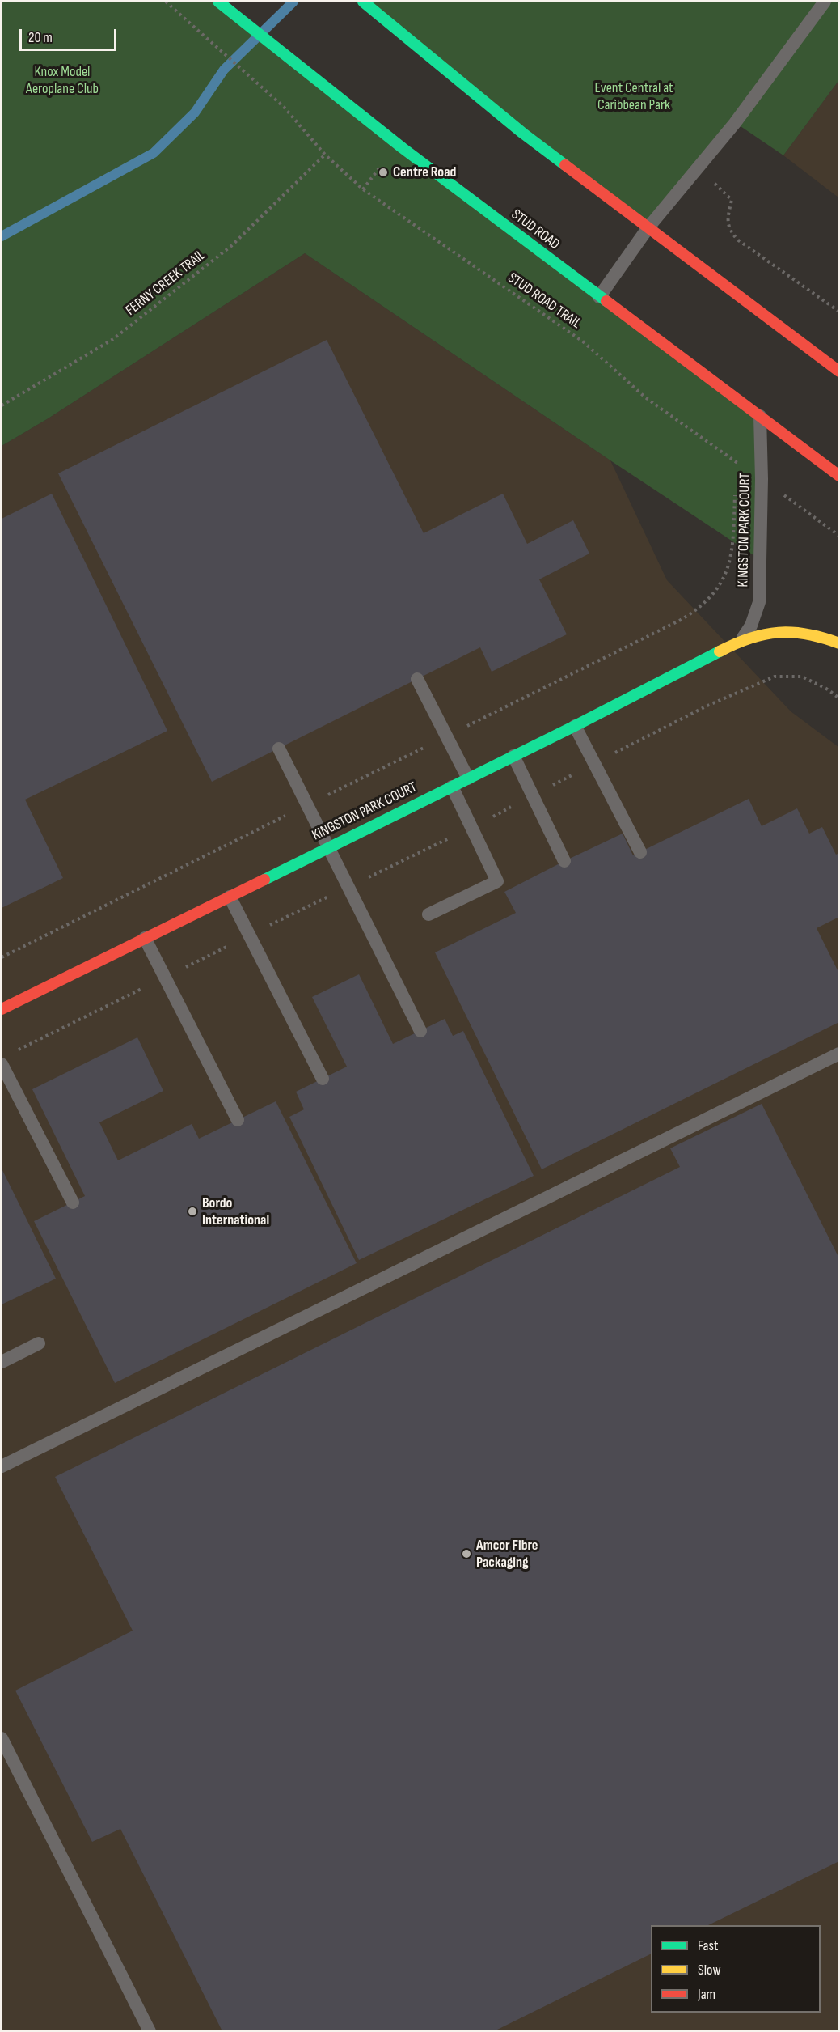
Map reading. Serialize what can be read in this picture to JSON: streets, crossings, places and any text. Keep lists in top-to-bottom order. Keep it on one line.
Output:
{"streets":{"main road":["STUD ROAD","KINGSTON PARK COURT"],"path":["FERNY CREEK TRAIL","STUD ROAD TRAIL"]},"crossings":[["STUD ROAD","KINGSTON PARK COURT"],["FERNY CREEK TRAIL","STUD ROAD TRAIL"]],"parks":["Knox Model Aeroplane Club","Event Central at Caribbean Park"],"places":["Centre Road","Bordo International","Amcor Fibre Packaging"],"legend":["Fast","Slow","Jam"],"scale_bar":"20 m"}
